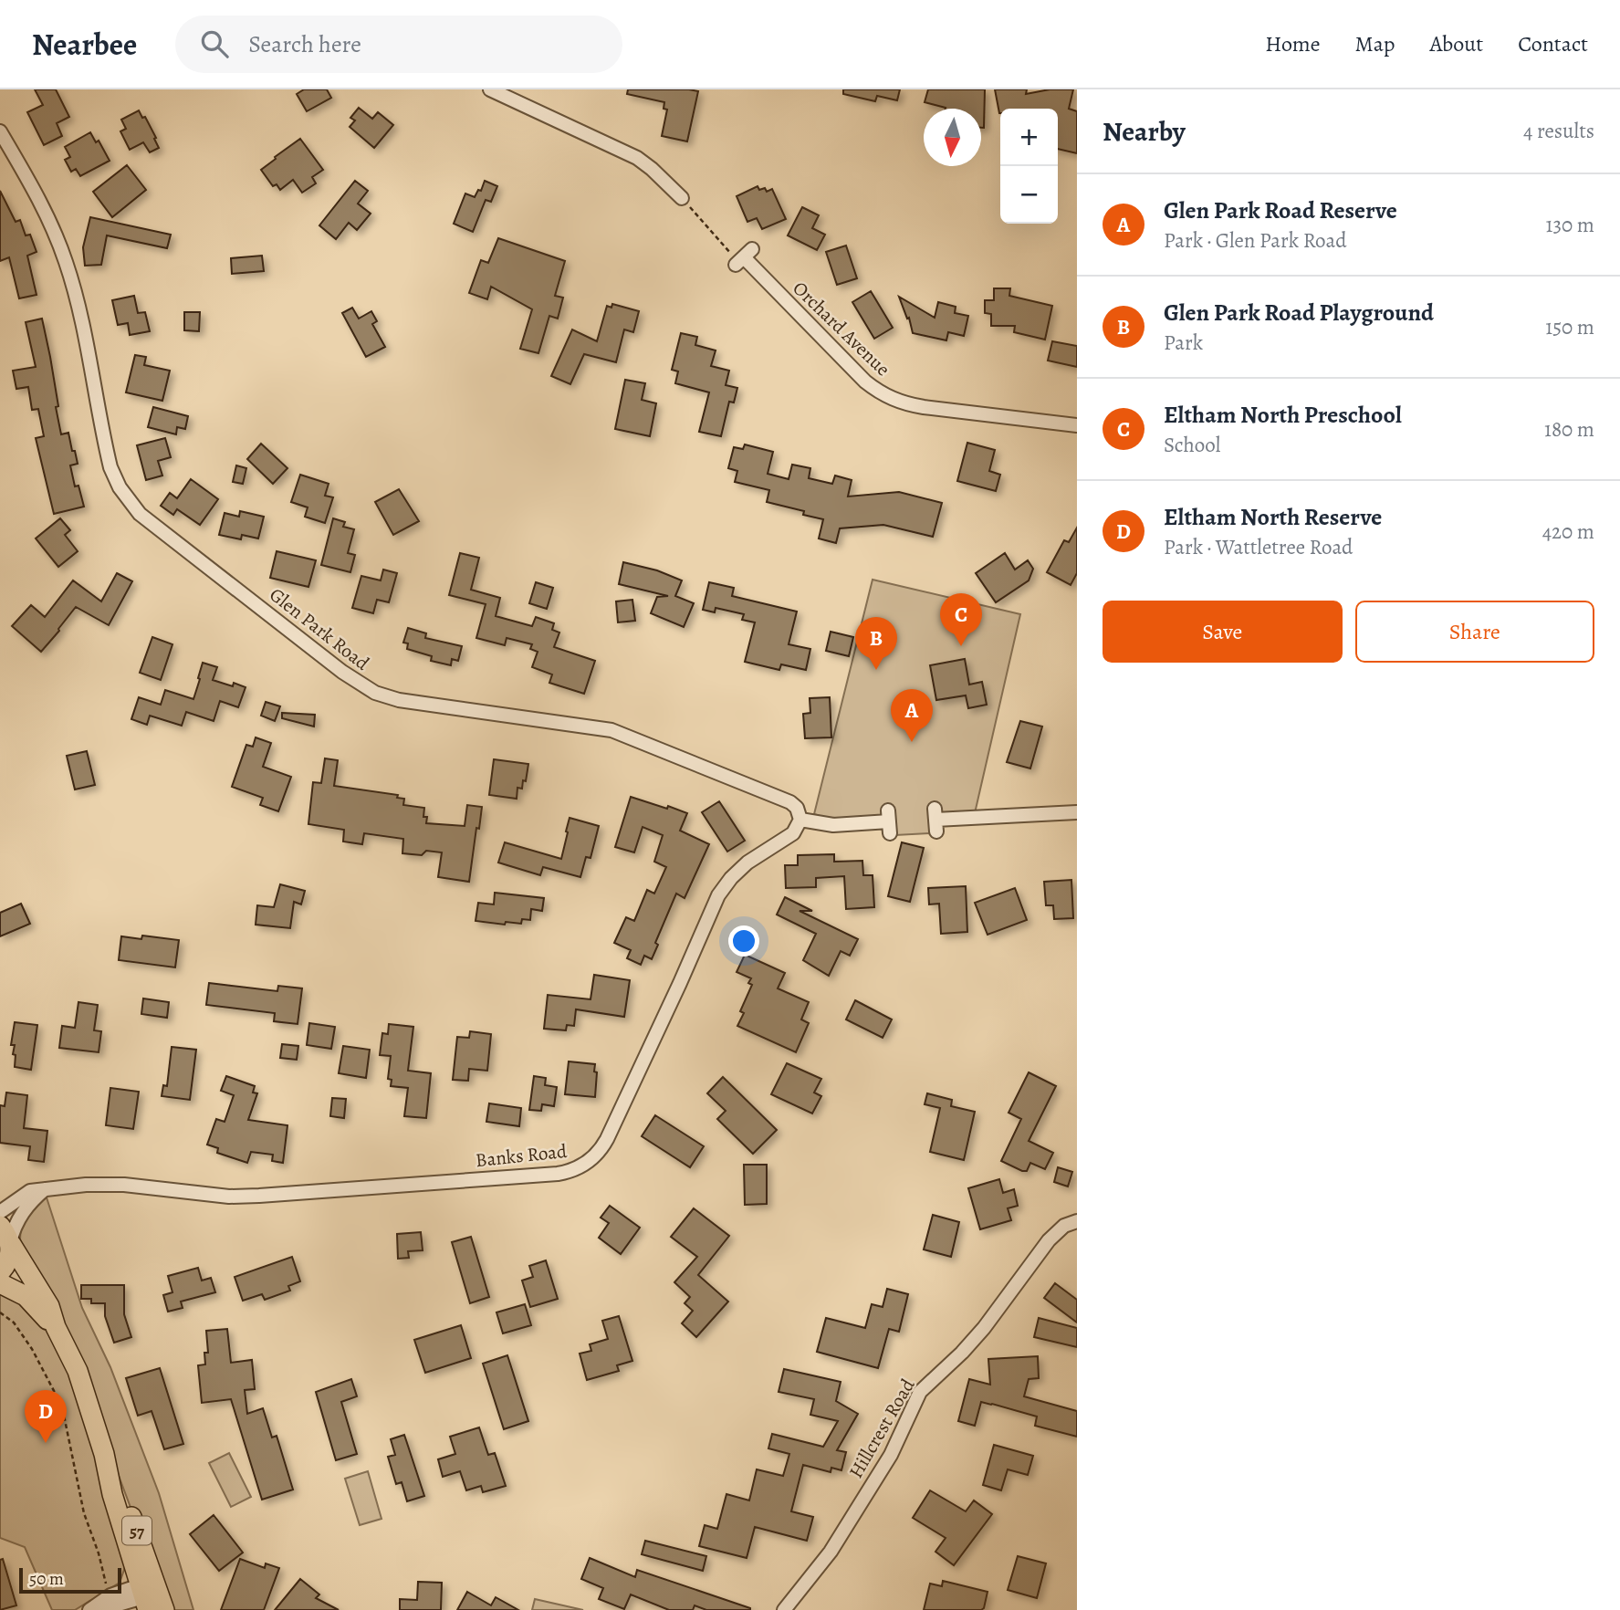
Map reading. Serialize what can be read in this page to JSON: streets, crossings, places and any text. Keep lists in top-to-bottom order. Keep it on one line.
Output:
{"streets":{"main road":["57"],"street":["Orchard Avenue","Glen Park Road","Banks Road","Hillcrest Road"]},"crossings":[["Glen Park Road","Banks Road"]],"scale_bar":"50 m","north":"bottom","page":{"header":"Nearbee","search":"Search here","nav":["Home","Map","About","Contact"],"heading":["Nearby","4 results"],"map_buttons":["+","−"],"list":[{"mark":"A","name":"Glen Park Road Reserve","note":"Park · Glen Park Road","value":"130 m"},{"mark":"B","name":"Glen Park Road Playground","note":"Park","value":"150 m"},{"mark":"C","name":"Eltham North Preschool","note":"School","value":"180 m"},{"mark":"D","name":"Eltham North Reserve","note":"Park · Wattletree Road","value":"420 m"}],"buttons":["Save","Share"],"pins":["C","B","A","D"],"scale":"50 m"}}
